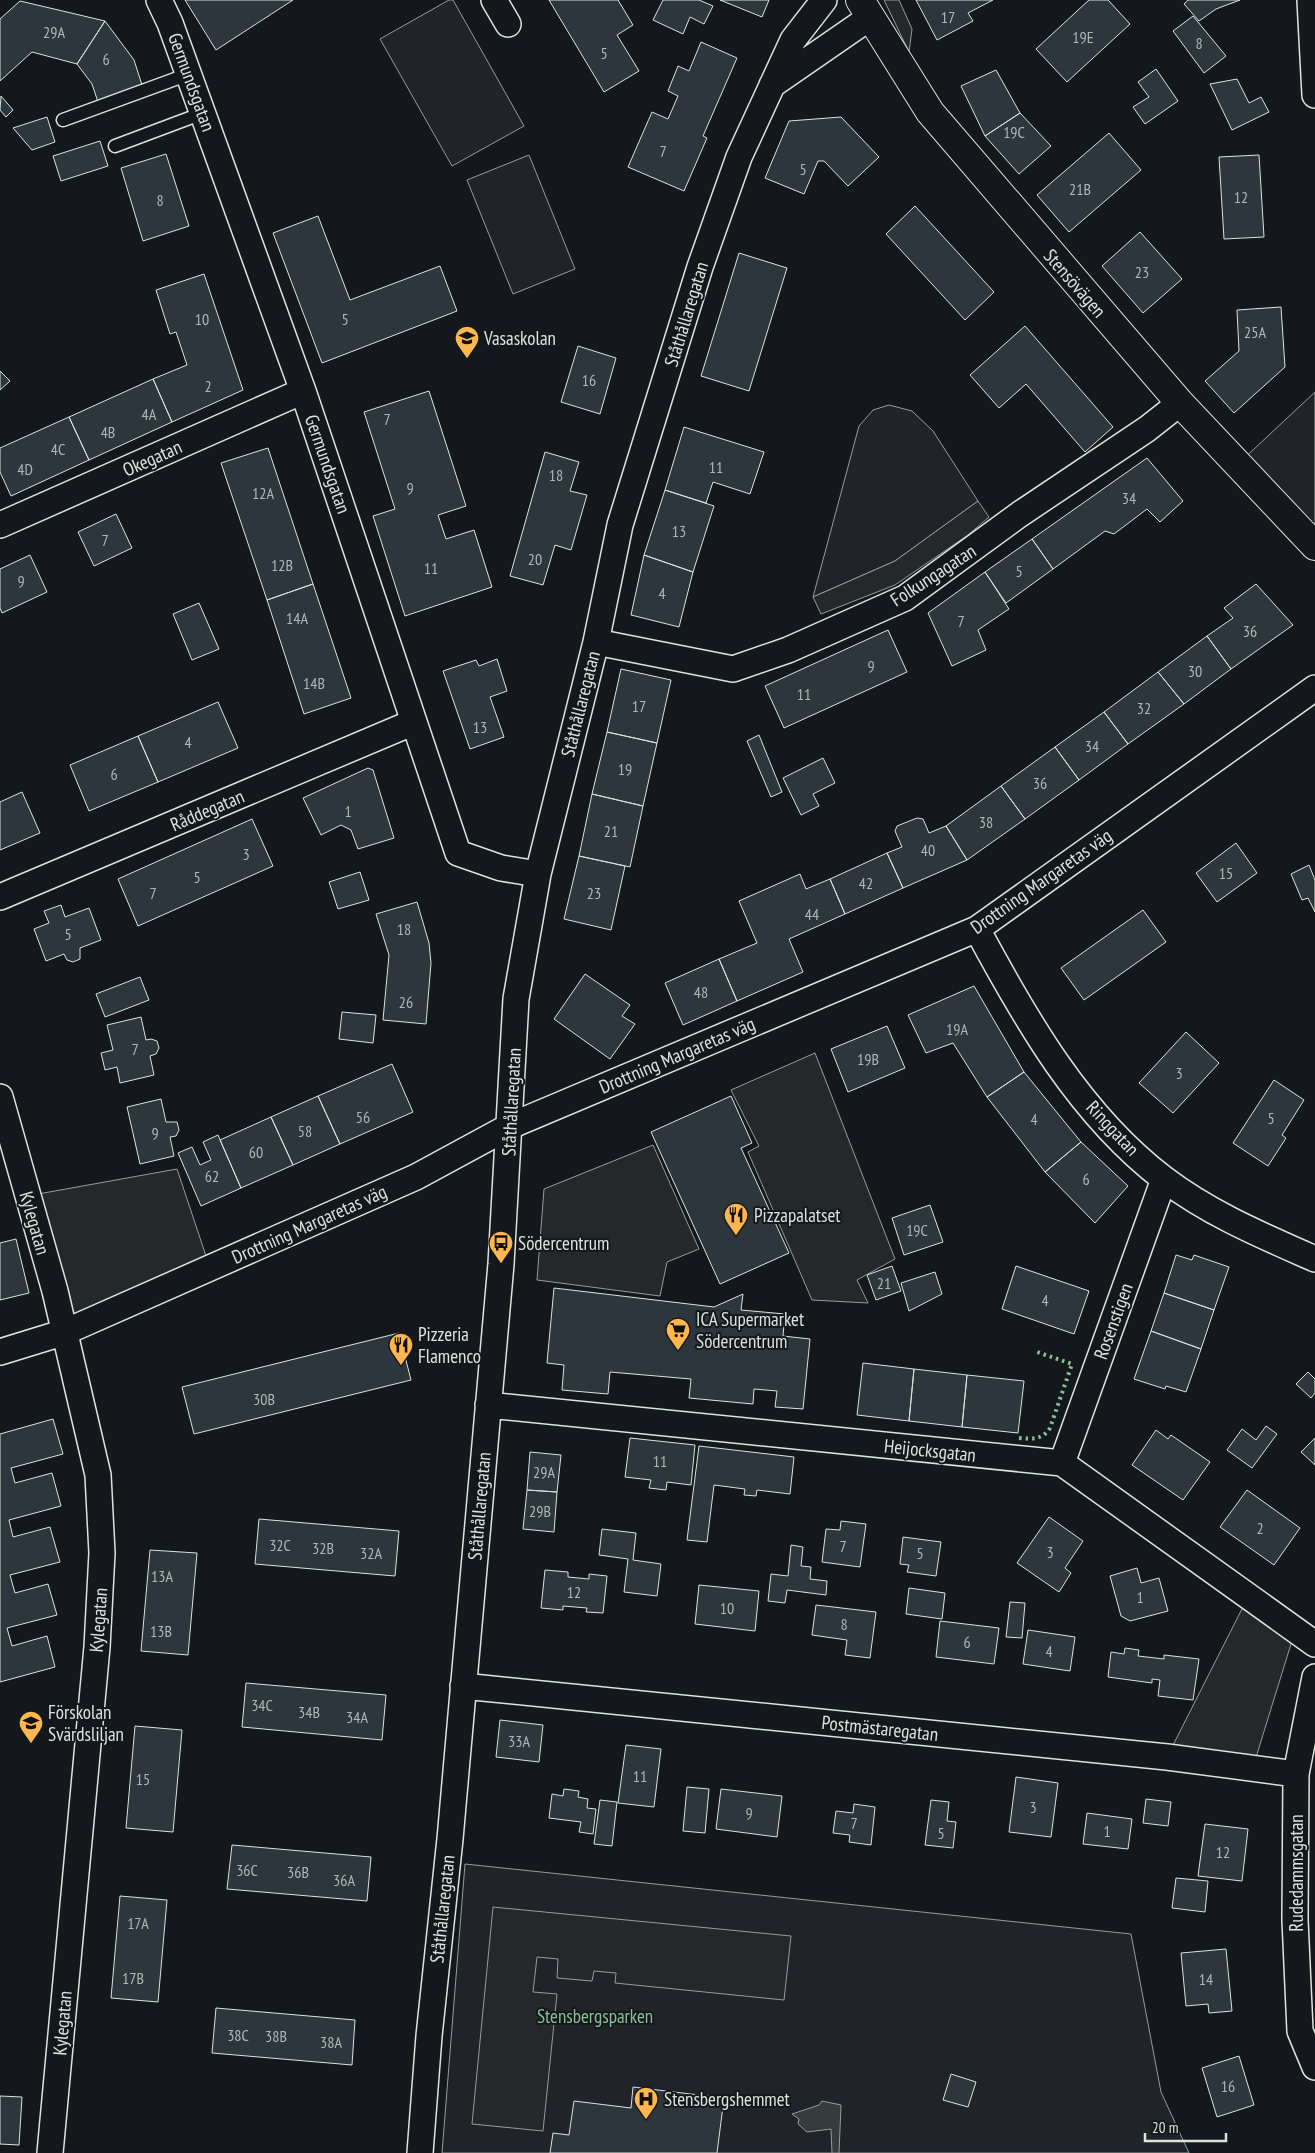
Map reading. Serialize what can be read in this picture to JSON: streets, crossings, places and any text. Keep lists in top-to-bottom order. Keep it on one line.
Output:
{"streets":{"street":["Germundsgatan","Stensövägen","Ståthållaregatan","Okegatan","Folkungagatan","Råddegatan","Drottning Margaretas väg","Ringgatan","Kylegatan","Rosenstigen","Heijocksgatan","Postmästaregatan","Rudedammsgatan"]},"crossings":[["Germundsgatan","Ståthållaregatan"],["Germundsgatan","Okegatan"],["Germundsgatan","Råddegatan"],["Stensövägen","Folkungagatan"],["Ståthållaregatan","Folkungagatan"],["Ståthållaregatan","Drottning Margaretas väg"],["Ståthållaregatan","Heijocksgatan"],["Ståthållaregatan","Postmästaregatan"],["Drottning Margaretas väg","Ringgatan"],["Drottning Margaretas väg","Kylegatan"],["Ringgatan","Rosenstigen"],["Rosenstigen","Heijocksgatan"],["Postmästaregatan","Rudedammsgatan"]],"parks":["Stensbergsparken"],"places":{"school or university":["Vasaskolan","Förskolan Svärdsliljan"],"restaurant":["Pizzapalatset","Pizzeria Flamenco"],"bus stop":["Södercentrum"],"supermarket":["ICA Supermarket Södercentrum"],"hospital":["Stensbergshemmet"]},"house_numbers":["17","29A","19E","8","5","6","19C","7","5","21B","12","8","23","10","5","25A","16","2","4A","7","4B","4C","11","4D","18","9","12A","34","13","7","20","12B","11","5","9","4","14A","7","36","9","30","14B","11","17","32","13","4","34","19","6","36","1","38","21","40","3","15","5","42","7","23","44","18","5","48","26","19A","7","19B","3","56","5","4","58","9","60","62","6","19C","21","4","30B","11","29A","29B","2","32C","7","32B","3","32A","5","13A","12","1","10","8","13B","6","4","34C","34B","34A","33A","11","15","3","9","7","1","5","12","36C","36B","36A","17A","17B","14","38C","38B","38A","16"],"scale_bar":"20 m"}
